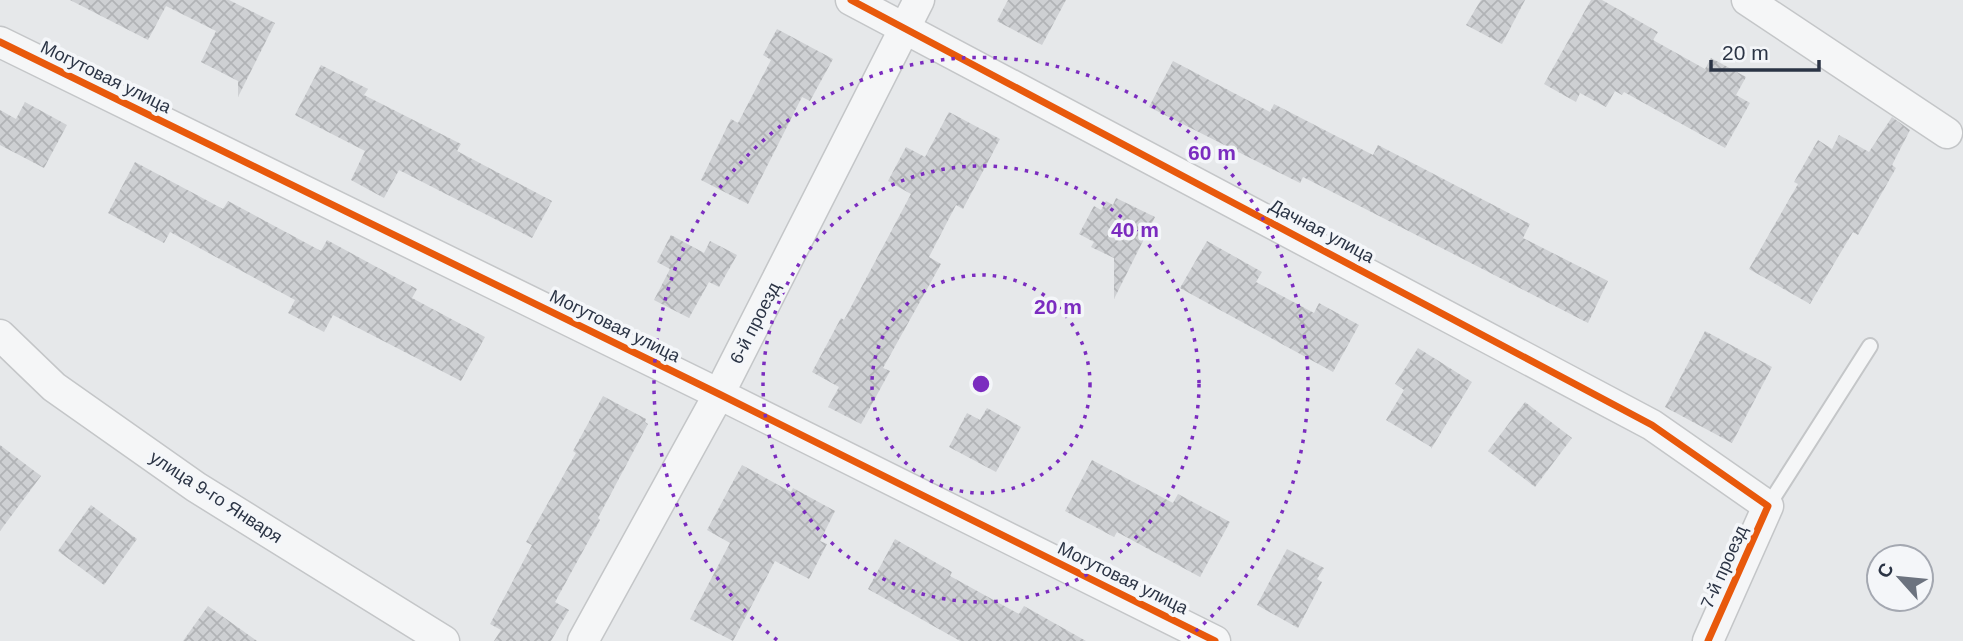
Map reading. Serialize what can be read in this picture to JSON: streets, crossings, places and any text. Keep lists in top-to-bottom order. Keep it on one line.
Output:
{"streets":{"street":["Могутовая улица","Дачная улица","6-й проезд","улица 9-го Января","7-й проезд"]},"crossings":[["Могутовая улица","6-й проезд"],["Дачная улица","6-й проезд"],["Дачная улица","7-й проезд"]],"scale_bar":"20 m","north":"top left","rings":["60 m","40 m","20 m"]}
